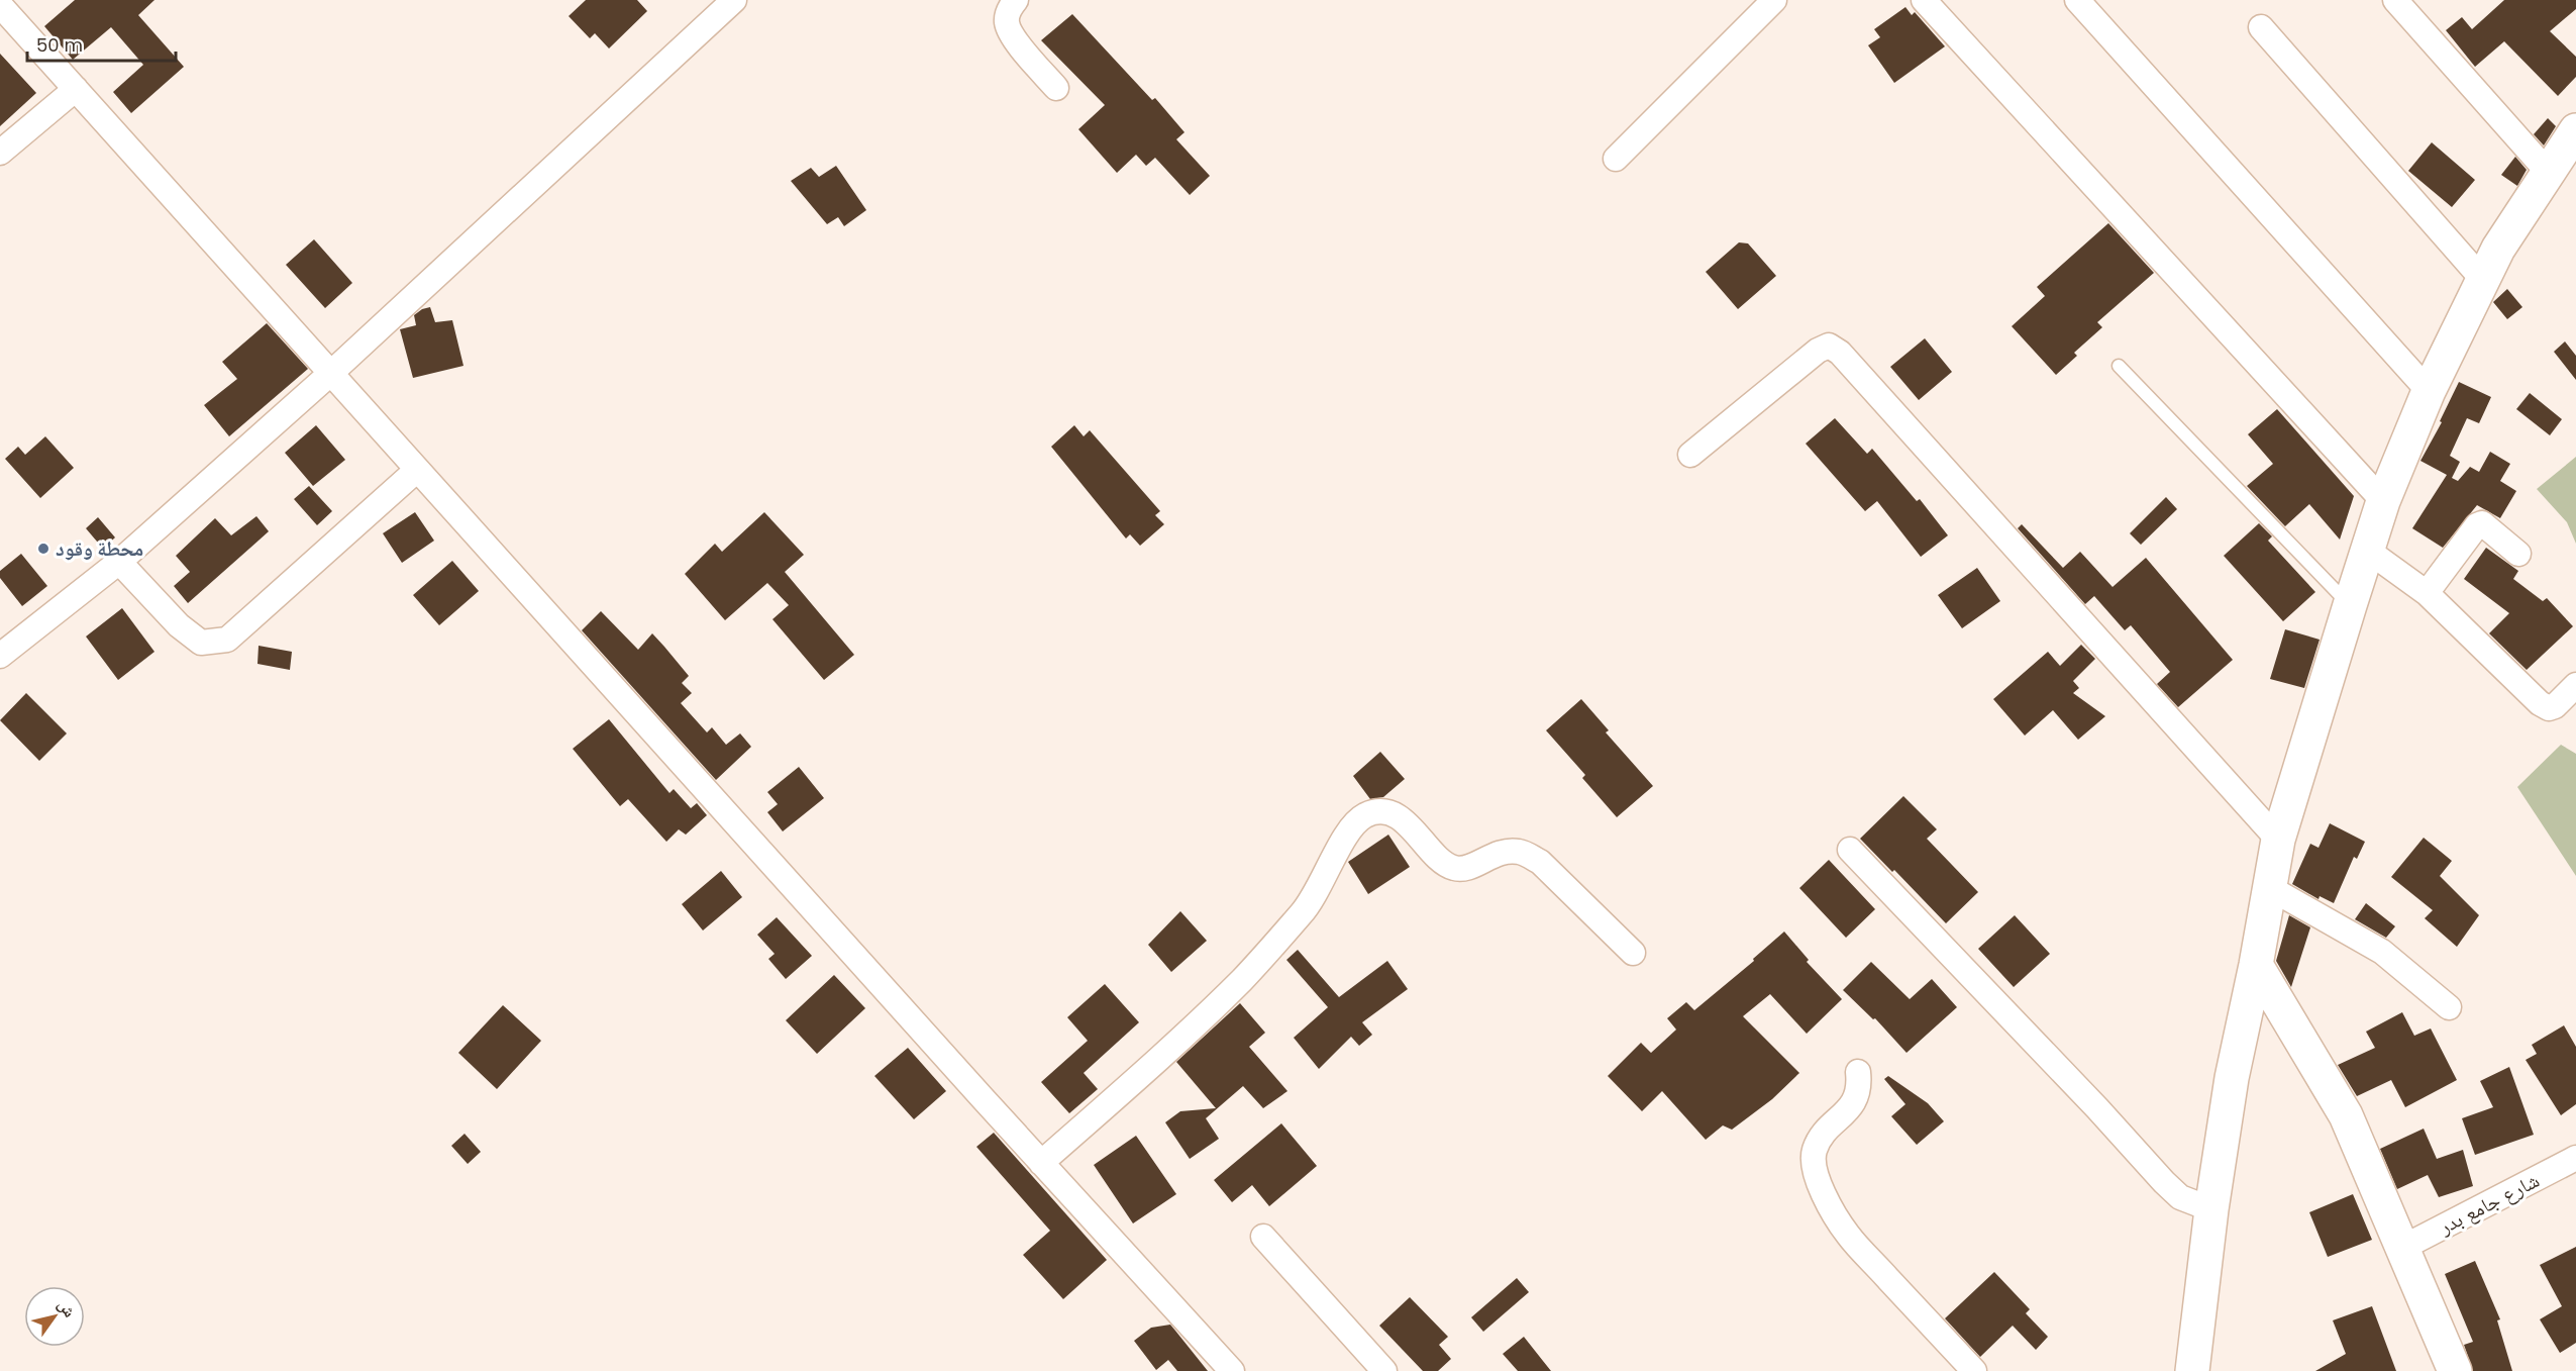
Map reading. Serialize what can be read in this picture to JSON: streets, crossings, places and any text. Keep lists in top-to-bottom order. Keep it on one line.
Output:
{"streets":{"street":["شارع جامع بدر"]},"places":["محطة وقود"],"scale_bar":"50 m","north":"top right"}
